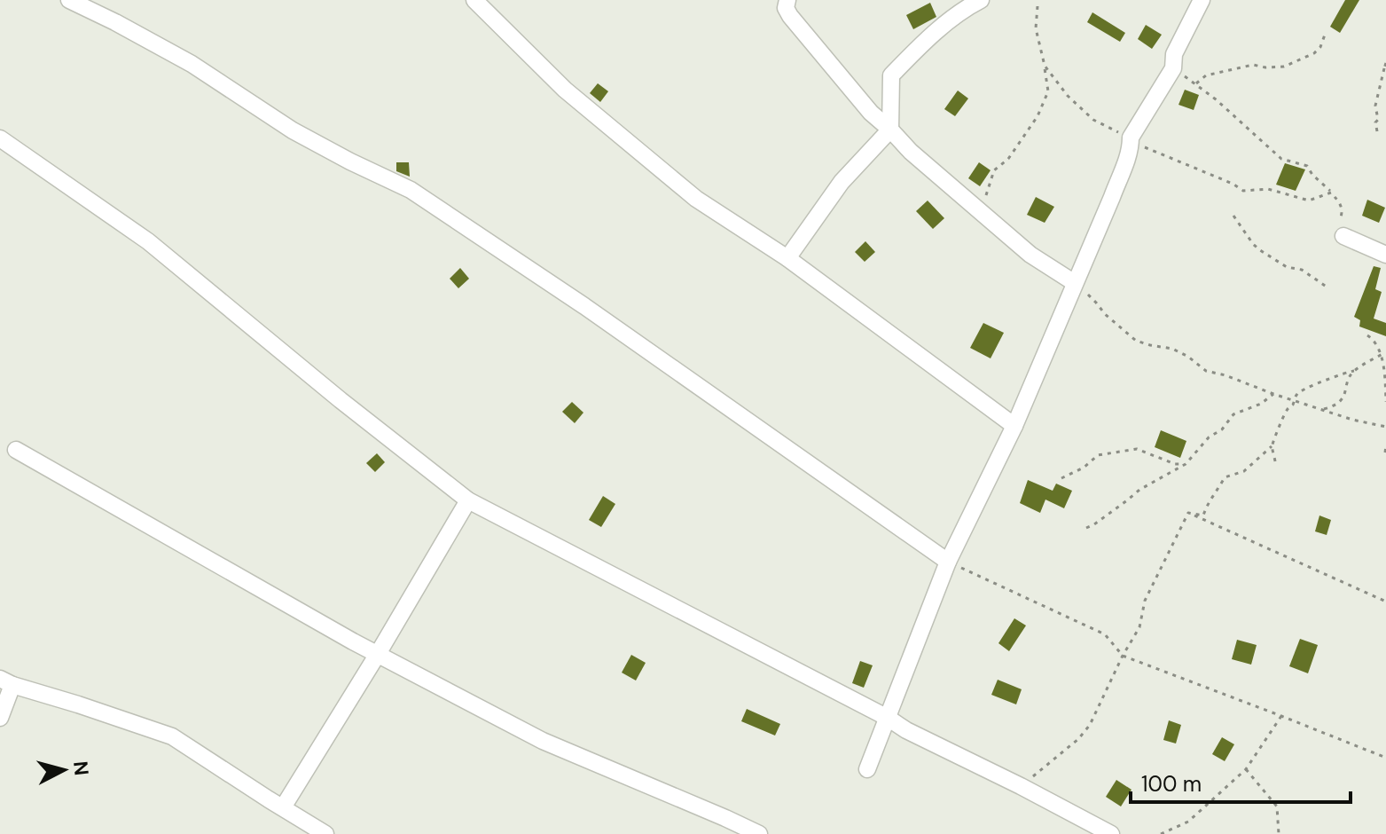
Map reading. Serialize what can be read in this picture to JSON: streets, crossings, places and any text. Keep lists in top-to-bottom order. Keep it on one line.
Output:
{"scale_bar":"100 m","north":"right"}
